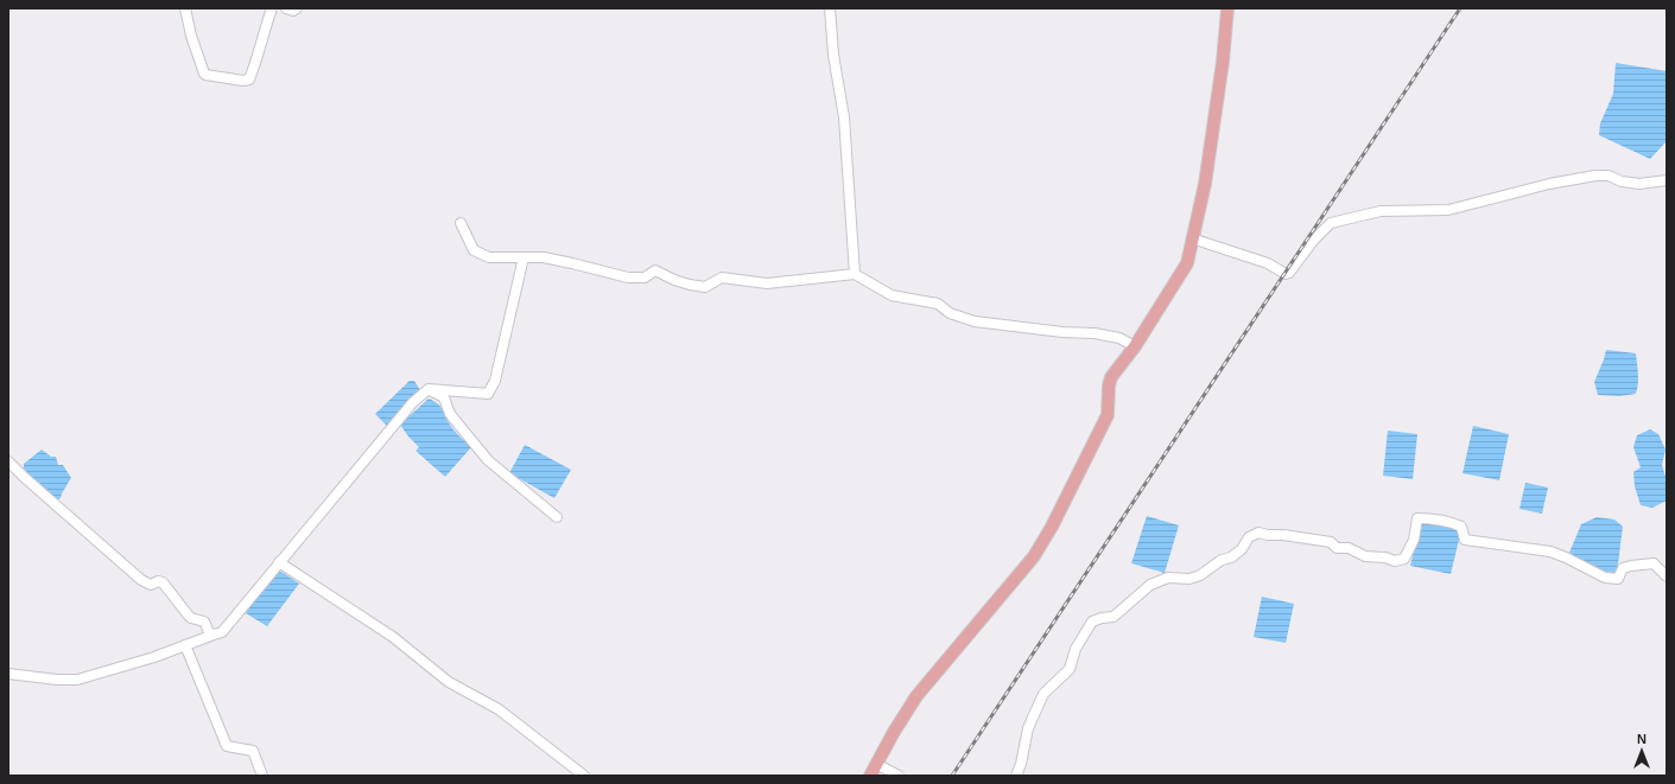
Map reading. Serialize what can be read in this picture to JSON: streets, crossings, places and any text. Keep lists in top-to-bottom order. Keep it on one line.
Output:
{"north":"top"}
